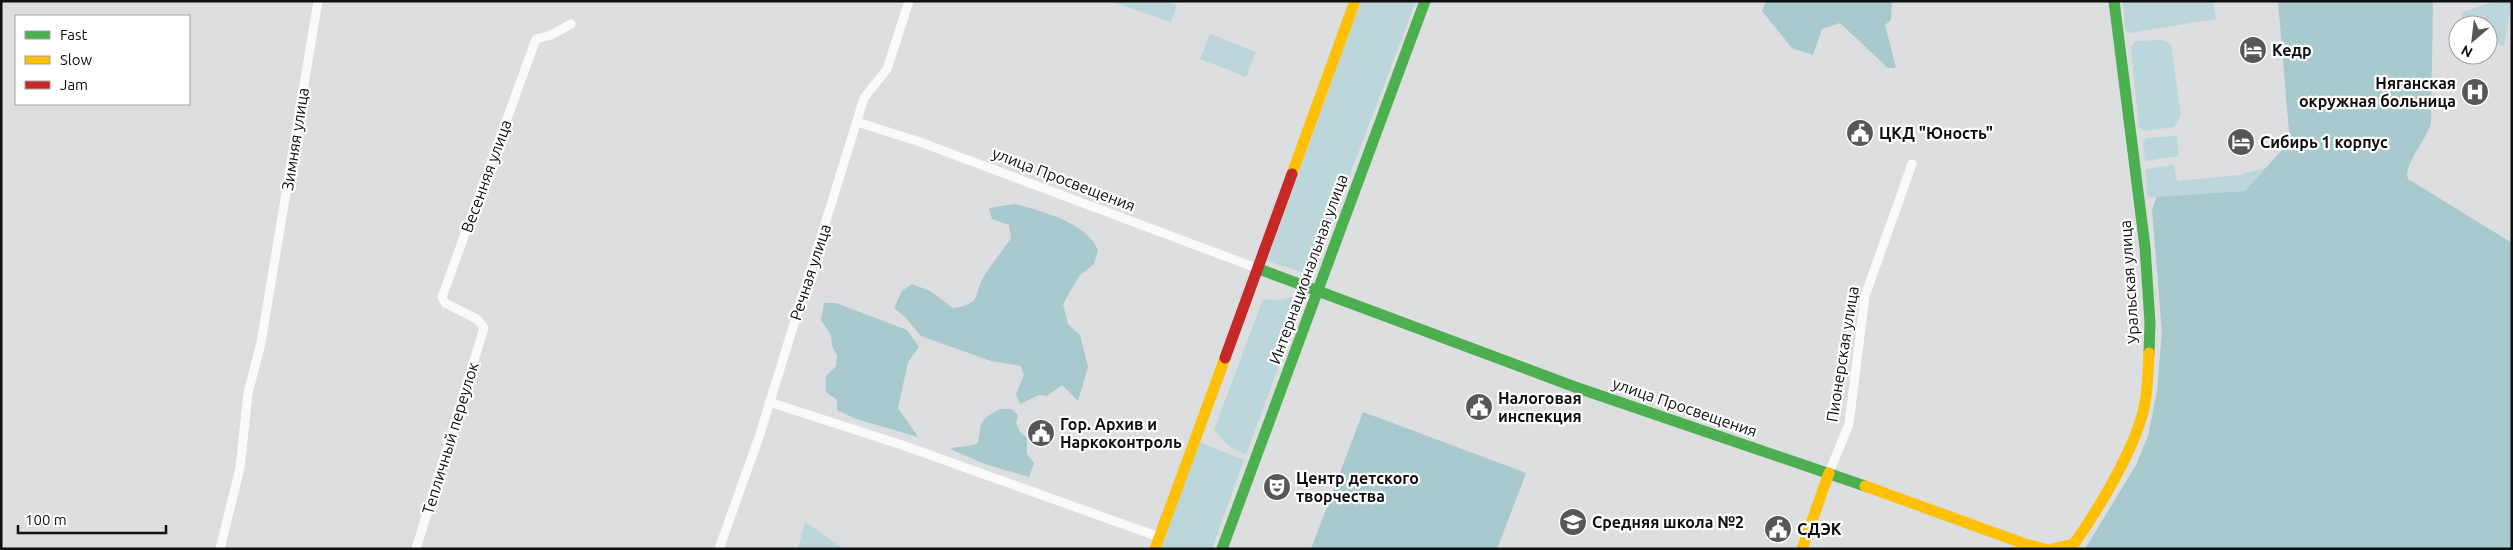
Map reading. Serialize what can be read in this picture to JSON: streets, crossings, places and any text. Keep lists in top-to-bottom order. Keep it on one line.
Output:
{"streets":{"street":["Зимняя улица","Весенняя улица","улица Просвещения","Интернациональная улица","Речная улица","Уральская улица","Пионерская улица","Тепличный переулок"]},"crossings":[["Весенняя улица","Тепличный переулок"],["улица Просвещения","Интернациональная улица"],["улица Просвещения","Речная улица"],["улица Просвещения","Пионерская улица"]],"places":{"hotel":["Кедр","Сибирь 1 корпус"],"hospital":["Няганская окружная больница"],"public building":["ЦКД \"Юность\"","Налоговая инспекция","Гор. Архив и Наркоконтроль","СДЭК"],"theatre":["Центр детского творчества"],"school or university":["Средняя школа №2"]},"legend":["Fast","Slow","Jam"],"scale_bar":"100 m","north":"bottom left"}
